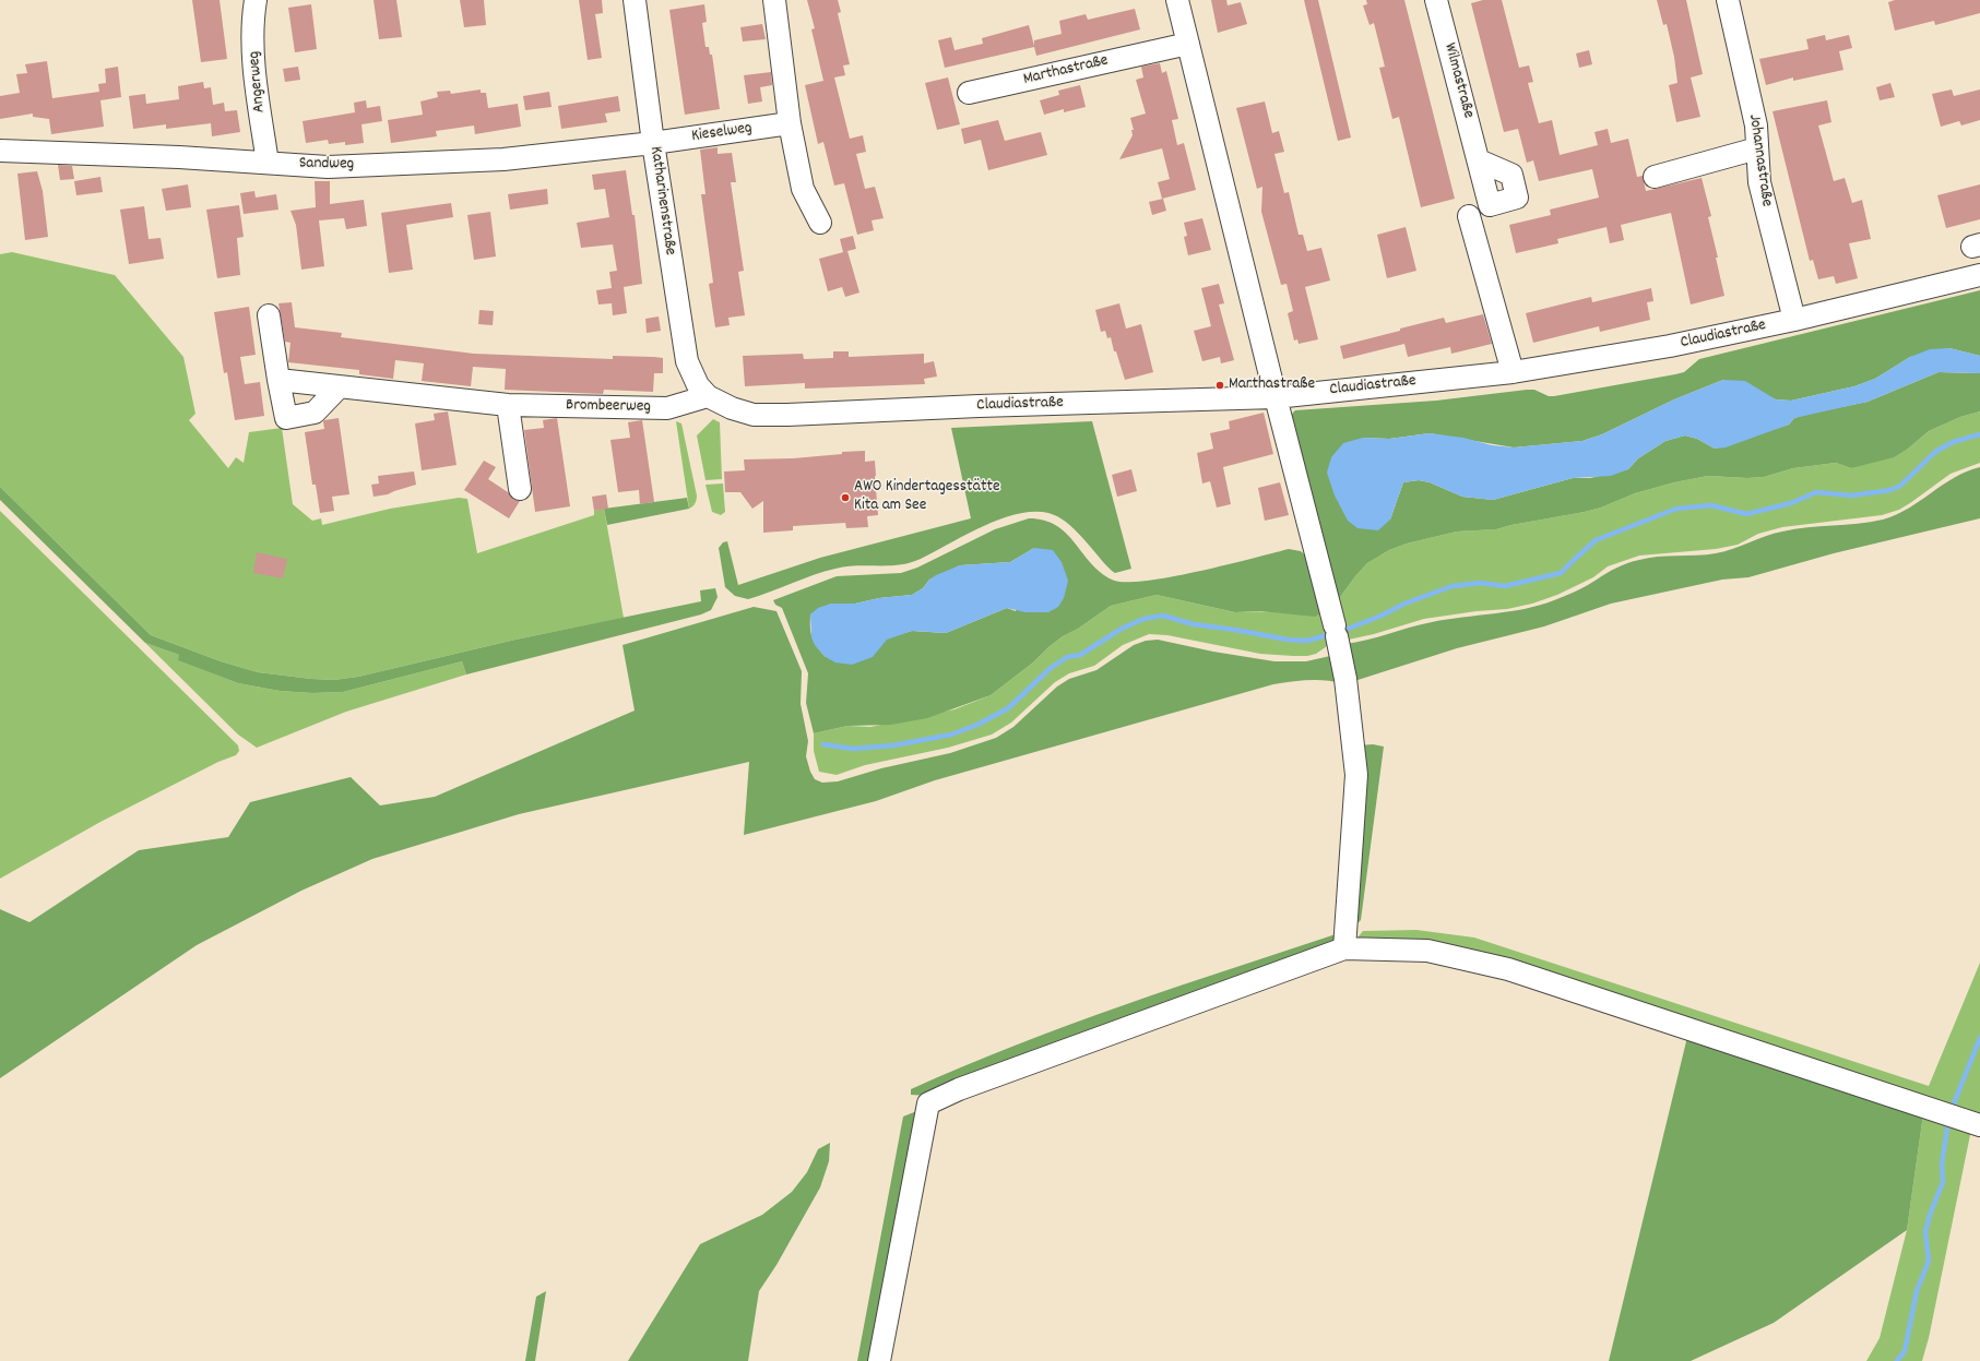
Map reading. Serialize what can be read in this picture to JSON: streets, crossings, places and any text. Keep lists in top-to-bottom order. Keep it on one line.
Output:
{"streets":{"street":["Marthastraße","Wilmastraße","Angerweg","Kieselweg","Johannastraße","Sandweg","Katharinenstraße","Claudiastraße","Brombeerweg"]},"crossings":[["Angerweg","Sandweg"],["Kieselweg","Sandweg"],["Kieselweg","Katharinenstraße"],["Johannastraße","Claudiastraße"],["Sandweg","Katharinenstraße"],["Katharinenstraße","Claudiastraße"],["Katharinenstraße","Brombeerweg"],["Claudiastraße","Brombeerweg"]],"places":["Marthastraße","AWO Kindertagesstätte Kita am See"]}
